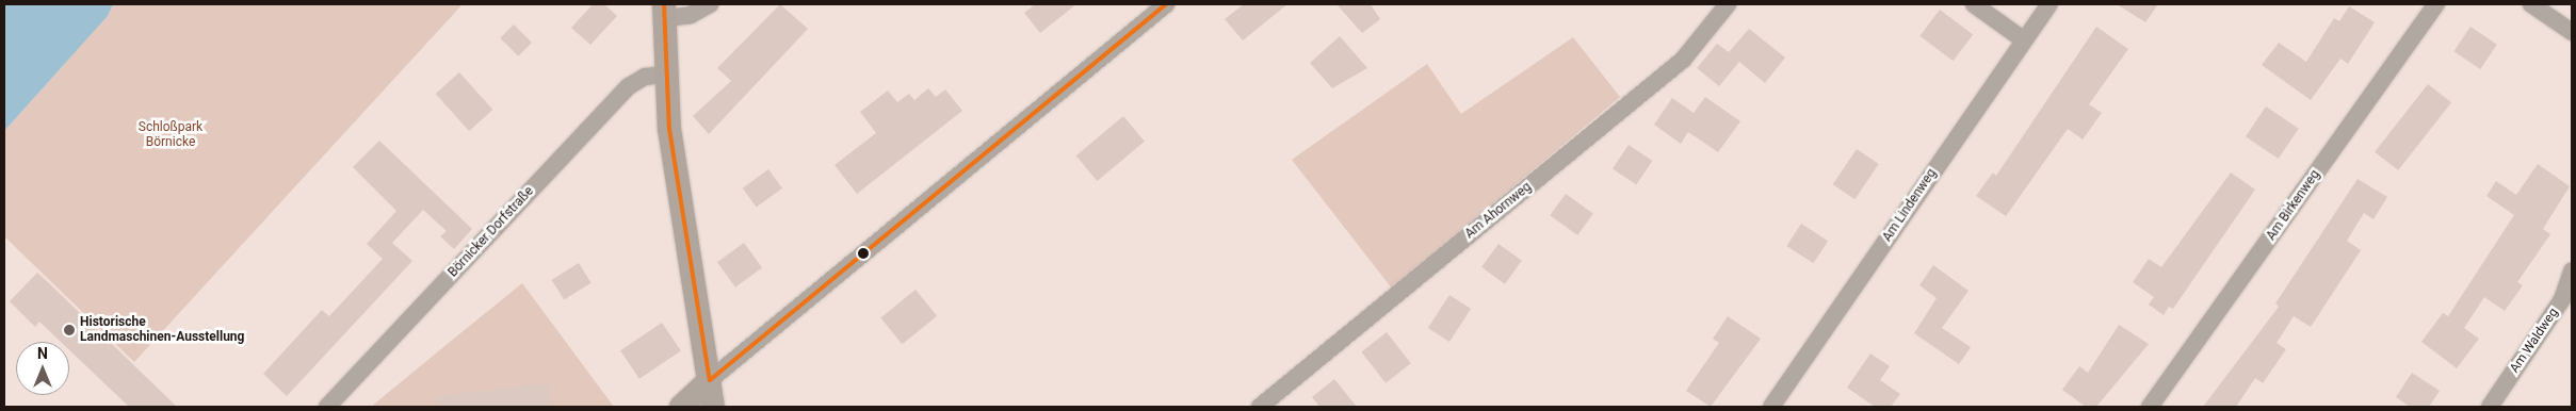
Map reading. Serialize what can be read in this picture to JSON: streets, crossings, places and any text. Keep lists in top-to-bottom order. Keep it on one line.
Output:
{"streets":{"street":["Am Lindenweg","Am Birkenweg","Am Ahornweg","Börnicker Dorfstraße","Am Waldweg"]},"parks":["Schloßpark Börnicke"],"places":["Historische Landmaschinen-Ausstellung"],"north":"top"}
